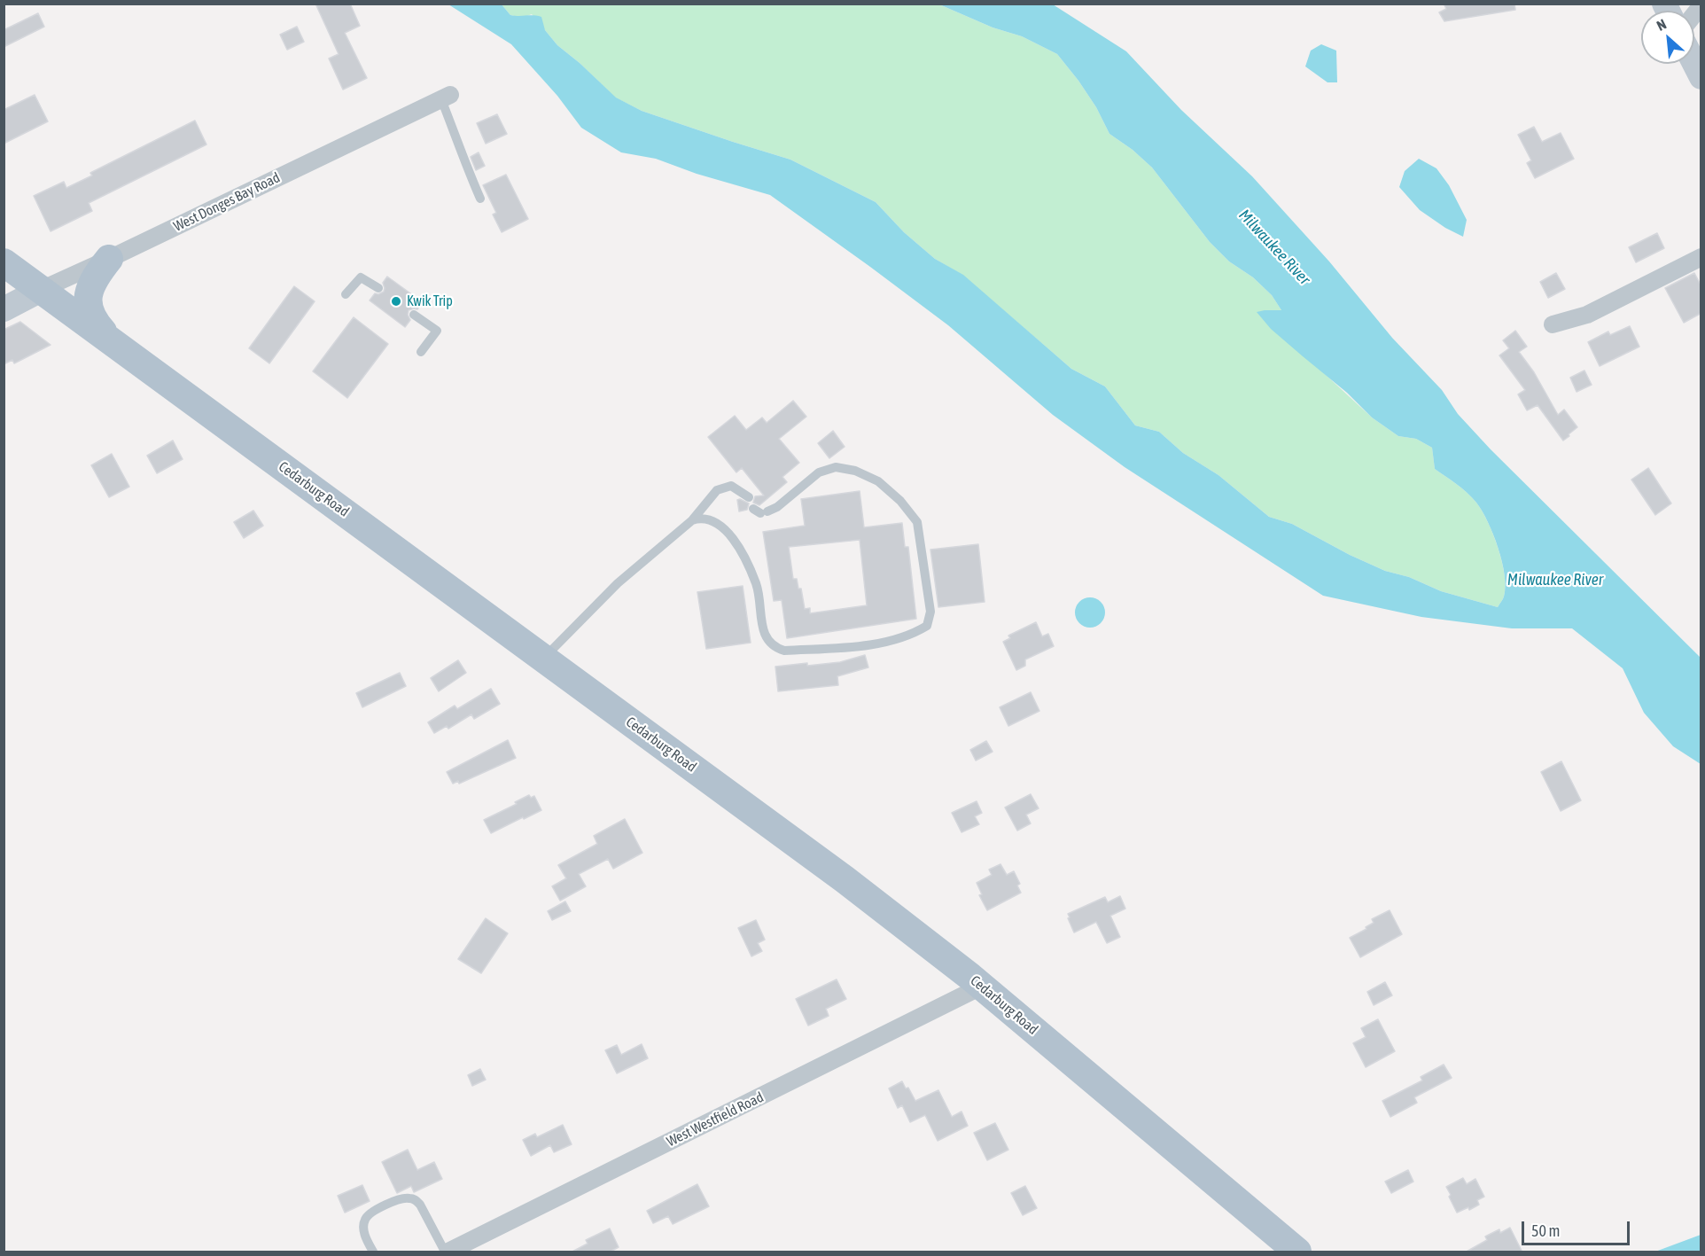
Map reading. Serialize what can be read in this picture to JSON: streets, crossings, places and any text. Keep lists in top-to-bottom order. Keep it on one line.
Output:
{"streets":{"main road":["Cedarburg Road"],"street":["West Donges Bay Road","West Westfield Road"]},"crossings":[["West Donges Bay Road","Cedarburg Road"],["Cedarburg Road","West Westfield Road"]],"water":["Milwaukee River"],"places":["Kwik Trip"],"scale_bar":"50 m","north":"top left"}
